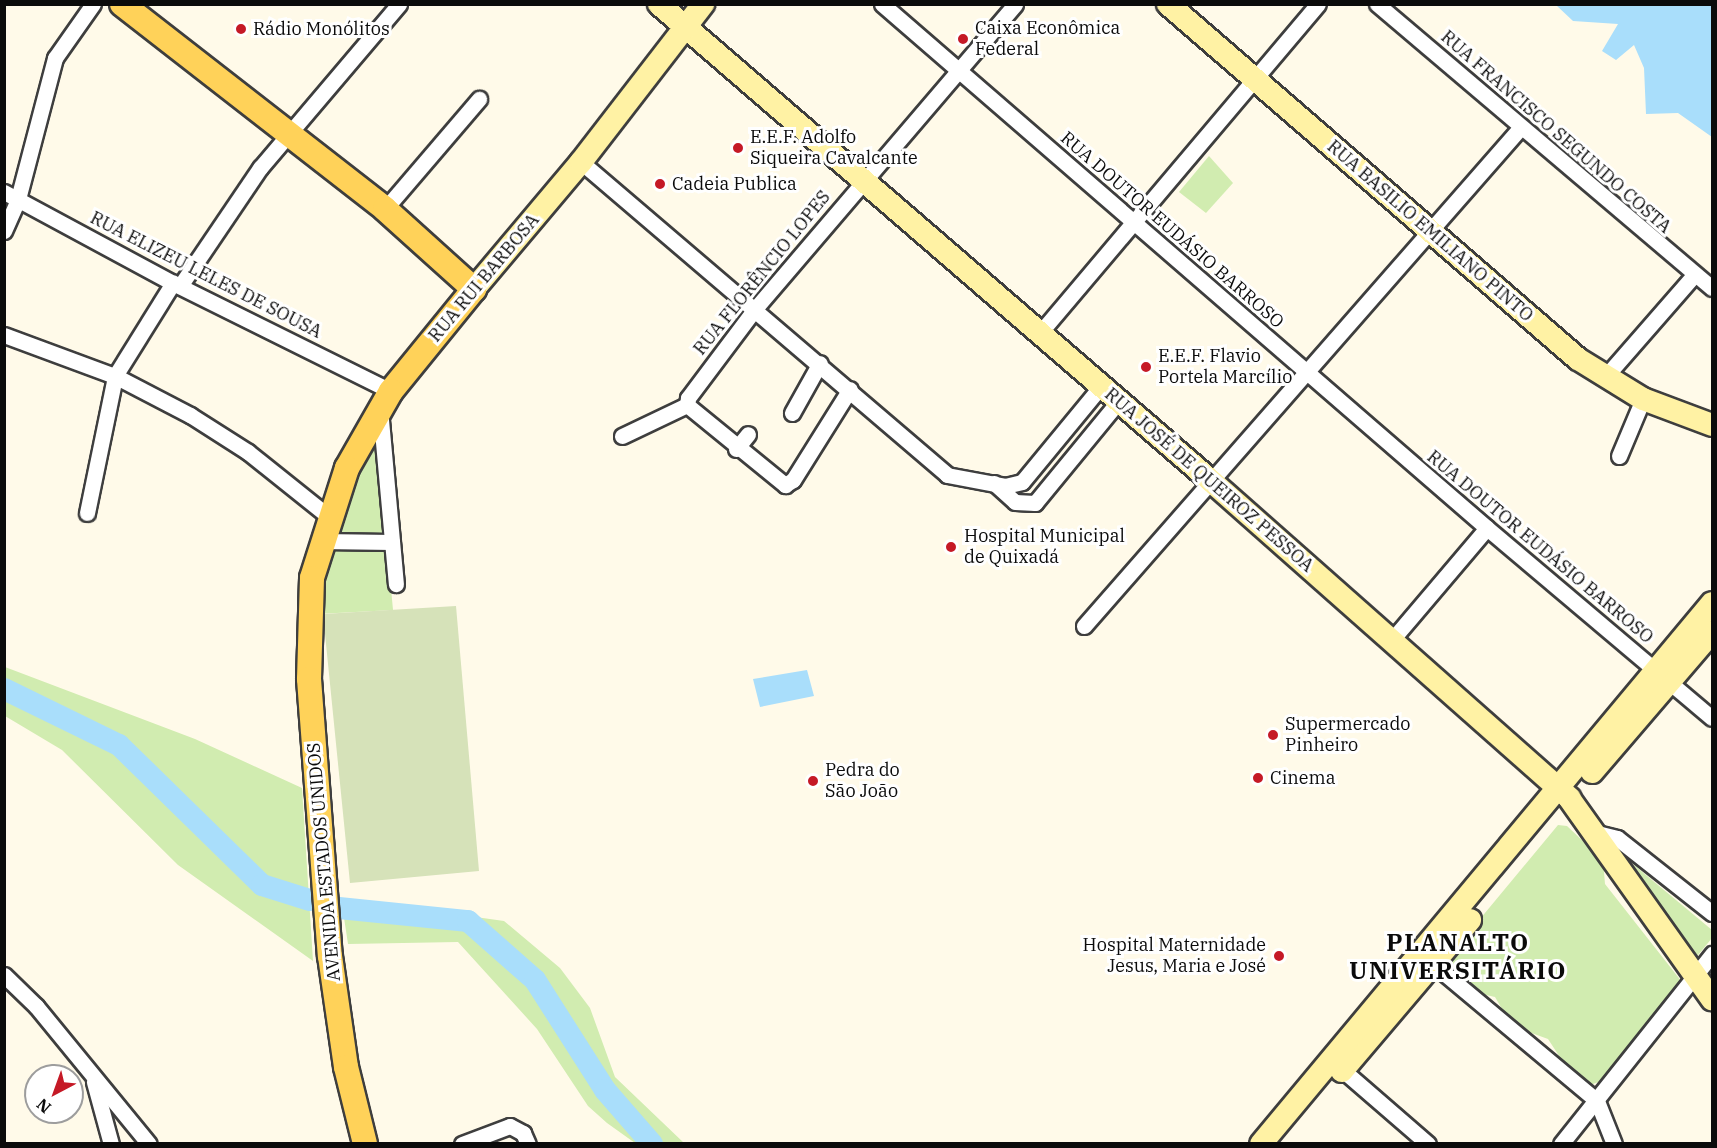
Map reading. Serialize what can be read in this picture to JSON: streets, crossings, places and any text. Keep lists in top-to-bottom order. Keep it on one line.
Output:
{"streets":{"main road":["RUA BASILIO EMILIANO PINTO","RUA RUI BARBOSA","RUA JOSÉ DE QUEIROZ PESSOA","AVENIDA ESTADOS UNIDOS"],"street":["RUA FRANCISCO SEGUNDO COSTA","RUA DOUTOR EUDÁSIO BARROSO","RUA FLORÊNCIO LOPES","RUA ELIZEU LELES DE SOUSA"]},"crossings":[["RUA DOUTOR EUDÁSIO BARROSO","RUA FLORÊNCIO LOPES"],["RUA FLORÊNCIO LOPES","RUA JOSÉ DE QUEIROZ PESSOA"],["RUA ELIZEU LELES DE SOUSA","RUA RUI BARBOSA"],["RUA RUI BARBOSA","RUA JOSÉ DE QUEIROZ PESSOA"],["RUA RUI BARBOSA","AVENIDA ESTADOS UNIDOS"]],"districts":["PLANALTO UNIVERSITÁRIO"],"places":["Rádio Monólitos","Caixa Econômica Federal","E.E.F. Adolfo Siqueira Cavalcante","Cadeia Publica","E.E.F. Flavio Portela Marcílio","Hospital Municipal de Quixadá","Supermercado Pinheiro","Cinema","Pedra do São João","Hospital Maternidade Jesus, Maria e José"],"north":"bottom left"}
